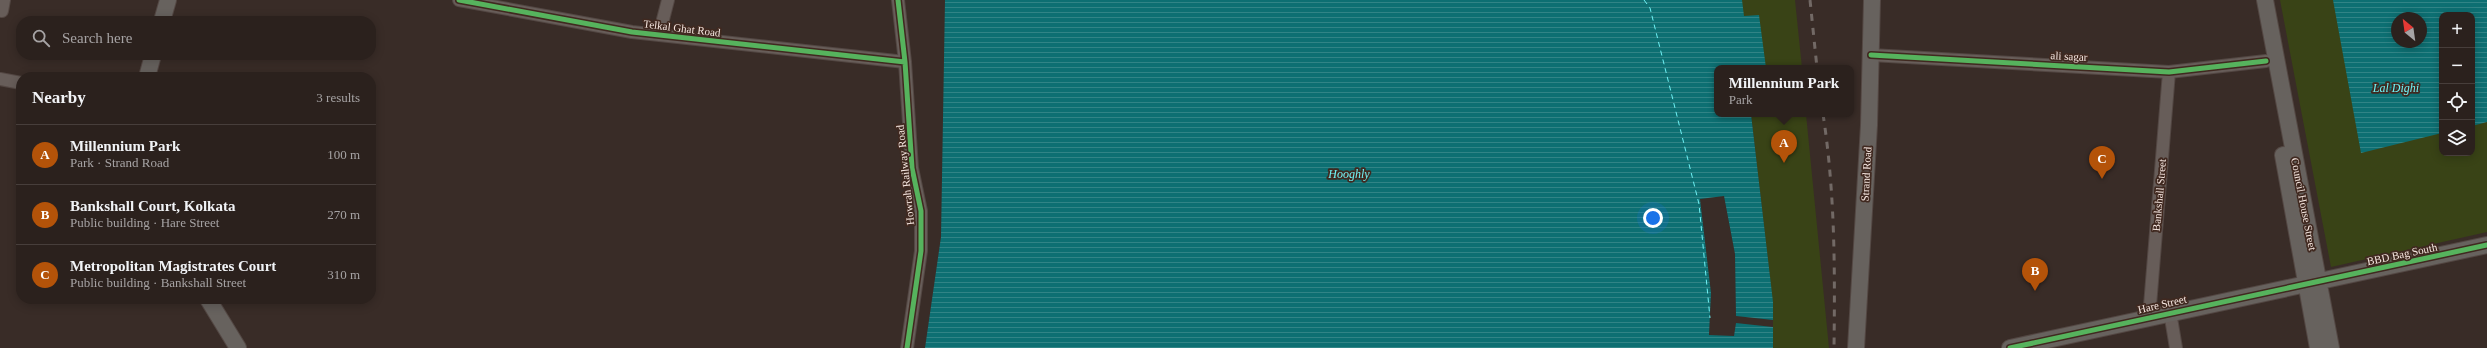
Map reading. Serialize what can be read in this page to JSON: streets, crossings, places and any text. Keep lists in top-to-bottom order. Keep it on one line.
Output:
{"streets":{"main road":["Strand Road","BBD Bag South","Hare Street"],"street":["Telkal Ghat Road","ali sagar","Howrah Railway Road","Bankshall Street"]},"crossings":[["Telkal Ghat Road","Howrah Railway Road"],["ali sagar","Strand Road"],["ali sagar","Bankshall Street"],["Bankshall Street","Hare Street"],["BBD Bag South","Hare Street"]],"water":["Lal Dighi","Hooghly"],"north":"top left","page":{"map_buttons":["+","−"],"search":"Search here","popup":["Millennium Park","Park"],"heading":["Nearby","3 results"],"list":[{"mark":"A","name":"Millennium Park","note":"Park · Strand Road","value":"100 m"},{"mark":"B","name":"Bankshall Court, Kolkata","note":"Public building · Hare Street","value":"270 m"},{"mark":"C","name":"Metropolitan Magistrates Court","note":"Public building · Bankshall Street","value":"310 m"}],"pins":["A","C","B"]}}
